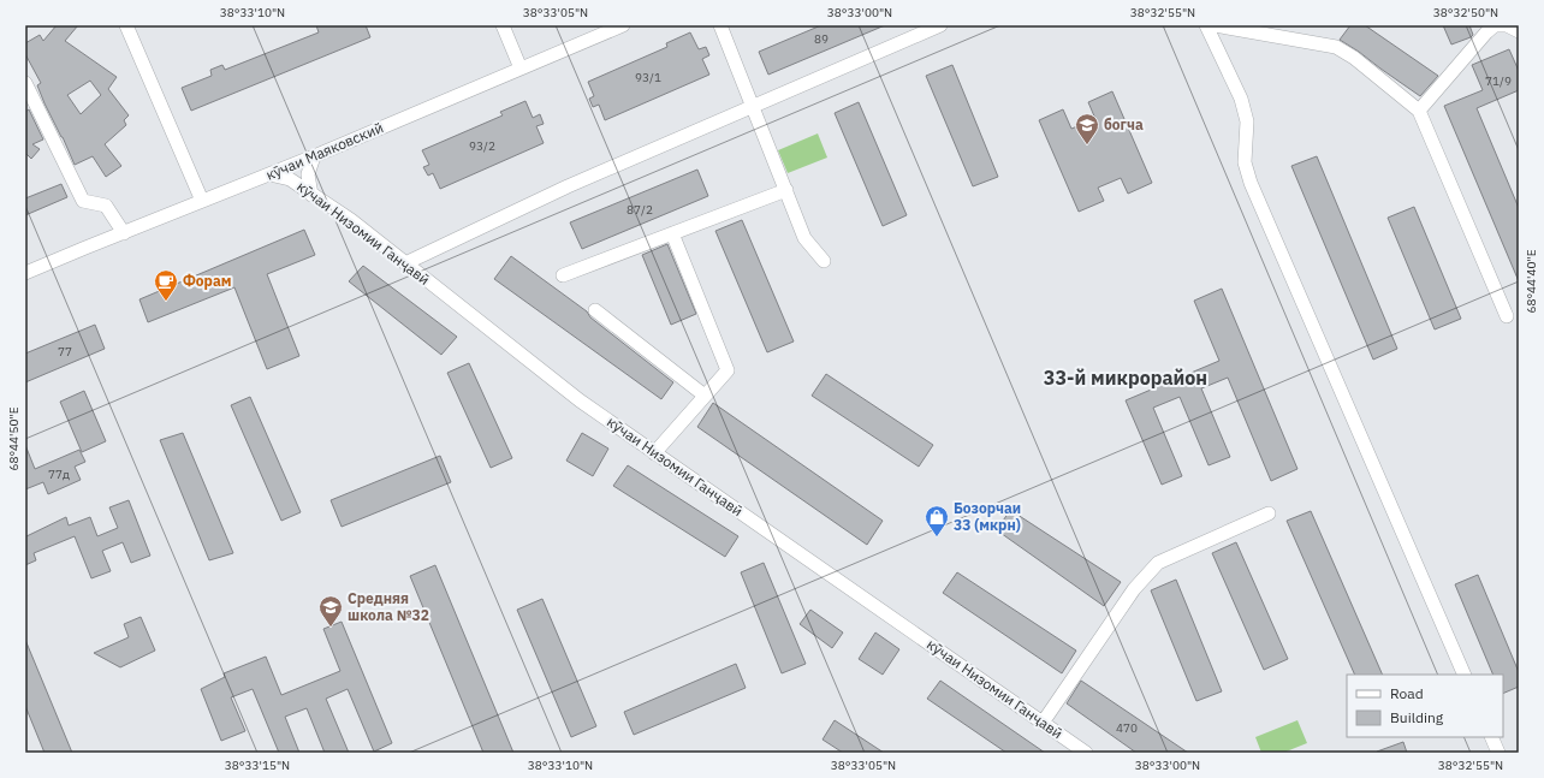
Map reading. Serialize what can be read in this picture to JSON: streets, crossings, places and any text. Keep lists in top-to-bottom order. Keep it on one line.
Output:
{"streets":{"street":["кӯчаи Маяковский","кӯчаи Низомии Ганҷавӣ"]},"crossings":[["кӯчаи Маяковский","кӯчаи Низомии Ганҷавӣ"]],"districts":["33-й микрорайон"],"places":{"school or university":["богча","Средняя школа №32"],"cafe":["Форам"],"shop":["Бозорчаи 33 (мкрн)"]},"house_numbers":["89","93/1","71/9","93/2","87/2","77","77д","470"],"legend":["Road","Building"],"coordinates":["38°33'10\"N","38°33'05\"N","38°33'00\"N","38°32'55\"N","38°32'50\"N","68°44'40\"E","68°44'50\"E","38°33'15\"N"]}
